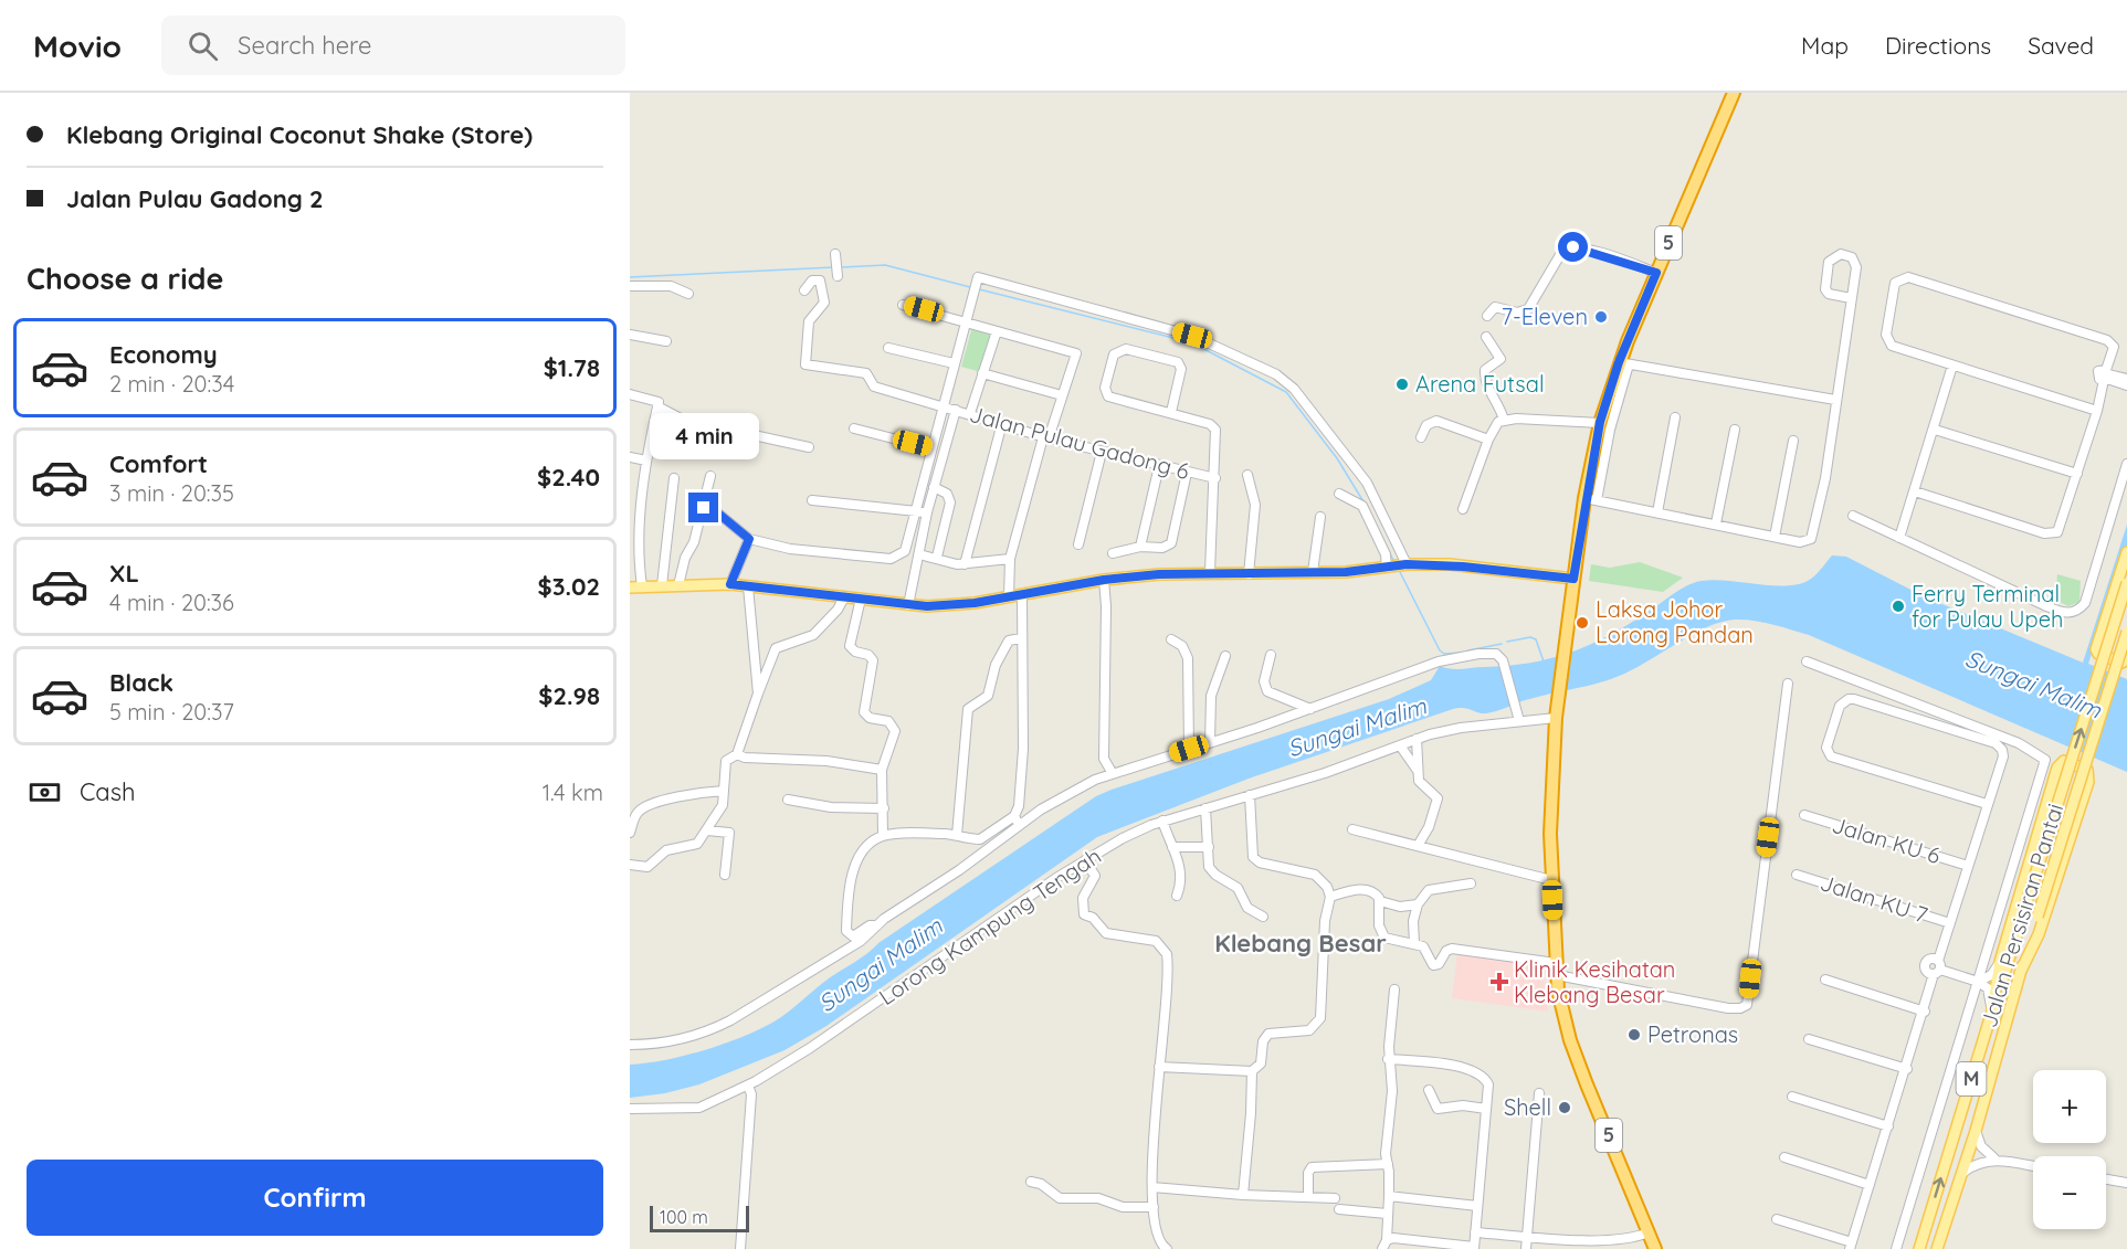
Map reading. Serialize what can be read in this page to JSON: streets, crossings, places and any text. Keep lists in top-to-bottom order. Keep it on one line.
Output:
{"streets":{"highway":["5"],"main road":["Jalan Persisiran Pantai","M"],"street":["Jalan Pulau Gadong 6","Jalan KU 6","Jalan KU 7","Lorong Kampung Tengah"]},"crossings":[["5","Lorong Kampung Tengah"]],"districts":["Klebang Besar"],"water":["Sungai Malim"],"places":{"other":["7-Eleven","Arena Futsal","Ferry Terminal for Pulau Upeh","Laksa Johor Lorong Pandan","Petronas","Shell"],"health":["Klinik Kesihatan Klebang Besar"]},"scale_bar":"100 m","page":{"header":"Movio","search":"Search here","nav":["Map","Directions","Saved"],"banner":["Klebang Original Coconut Shake (Store)","Jalan Pulau Gadong 2"],"heading":"Choose a ride","list":[{"name":"Economy","note":"2 min · 20:34","value":"$1.78"},{"name":"Comfort","note":"3 min · 20:35","value":"$2.40"},{"name":"XL","note":"4 min · 20:36","value":"$3.02"},{"name":"Black","note":"5 min · 20:37","value":"$2.98"}],"bubble":"4 min","pay":["Cash","1.4 km"],"map_buttons":["+","−"],"buttons":"Confirm","scale":"100 m"}}
